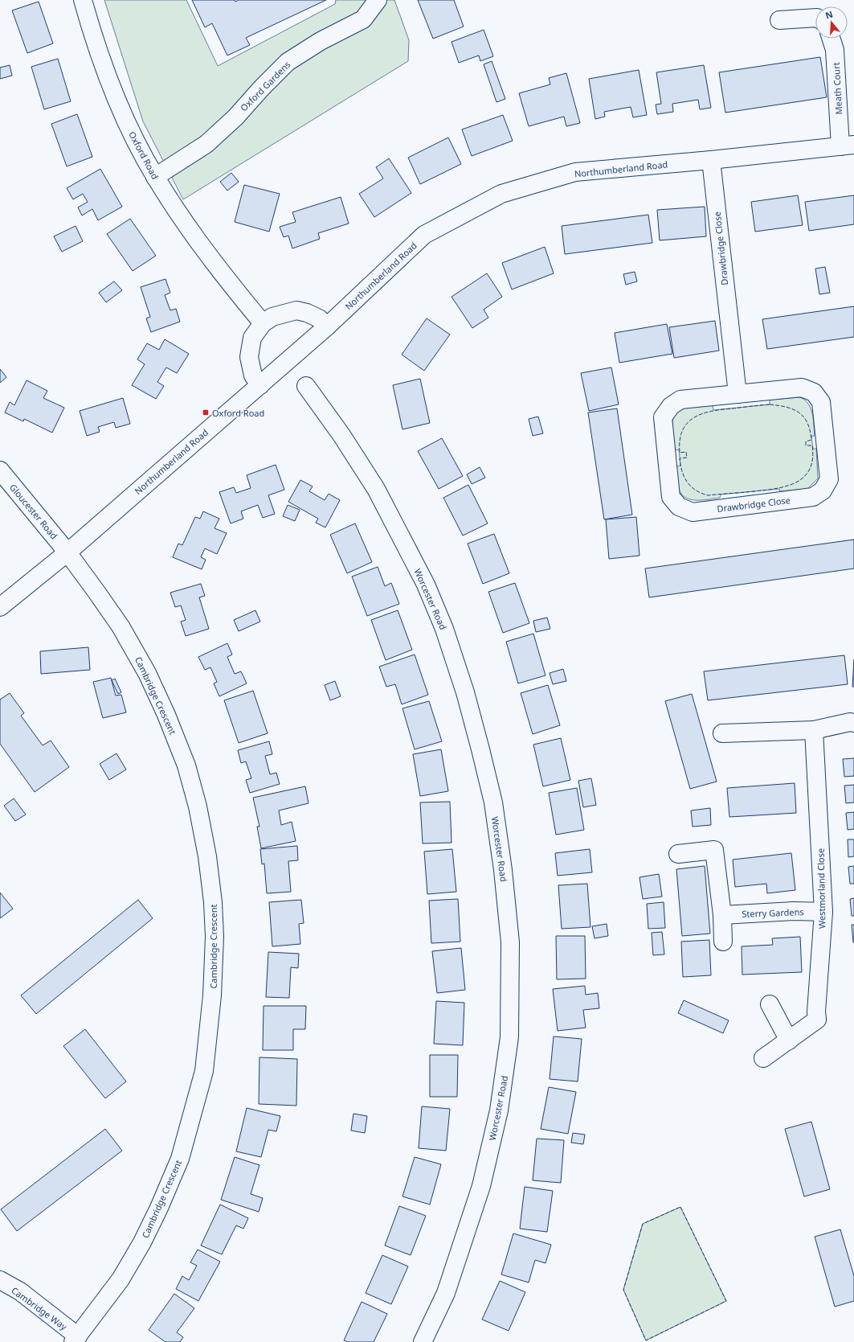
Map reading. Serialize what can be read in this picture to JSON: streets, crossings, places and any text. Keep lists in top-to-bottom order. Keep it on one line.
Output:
{"streets":{"street":["Oxford Gardens","Meath Court","Oxford Road","Northumberland Road","Drawbridge Close","Gloucester Road","Worcester Road","Cambridge Crescent","Westmorland Close","Sterry Gardens","Cambridge Way"]},"crossings":[["Oxford Gardens","Oxford Road"],["Meath Court","Northumberland Road"],["Northumberland Road","Drawbridge Close"],["Northumberland Road","Gloucester Road"],["Northumberland Road","Cambridge Crescent"],["Gloucester Road","Cambridge Crescent"],["Cambridge Crescent","Cambridge Way"],["Westmorland Close","Sterry Gardens"]],"places":{"transit":["Oxford Road"]},"north":"top"}
